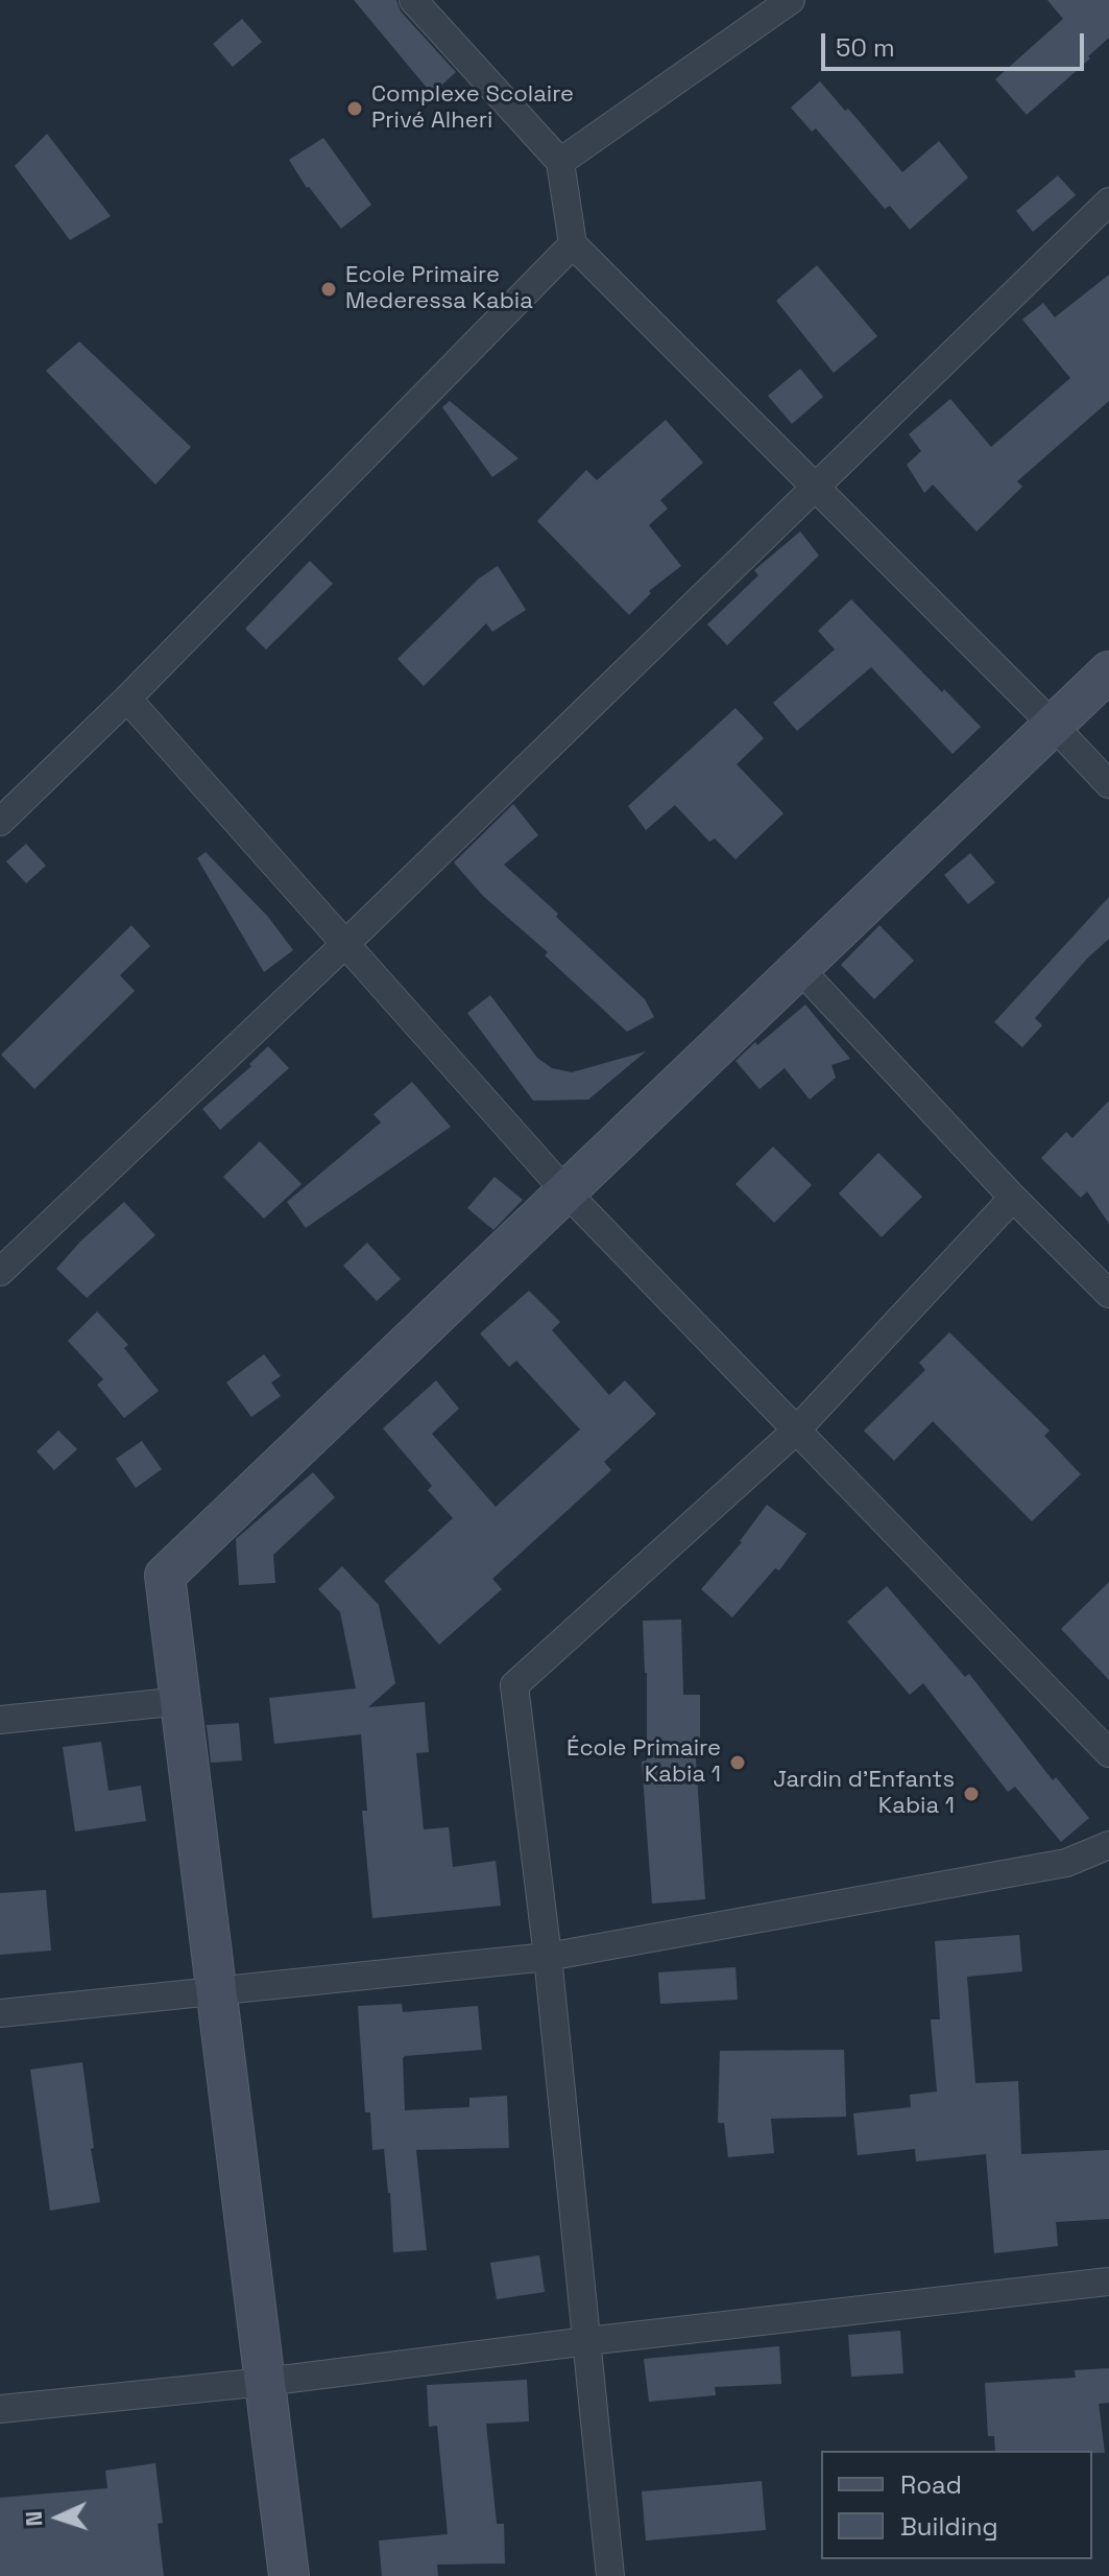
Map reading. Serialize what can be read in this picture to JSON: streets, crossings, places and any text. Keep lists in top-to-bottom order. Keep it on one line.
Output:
{"places":["Complexe Scolaire Privé Alheri","Ecole Primaire Mederessa Kabia","École Primaire Kabia 1","Jardin d'Enfants Kabia 1"],"legend":["Road","Building"],"scale_bar":"50 m","north":"left"}
